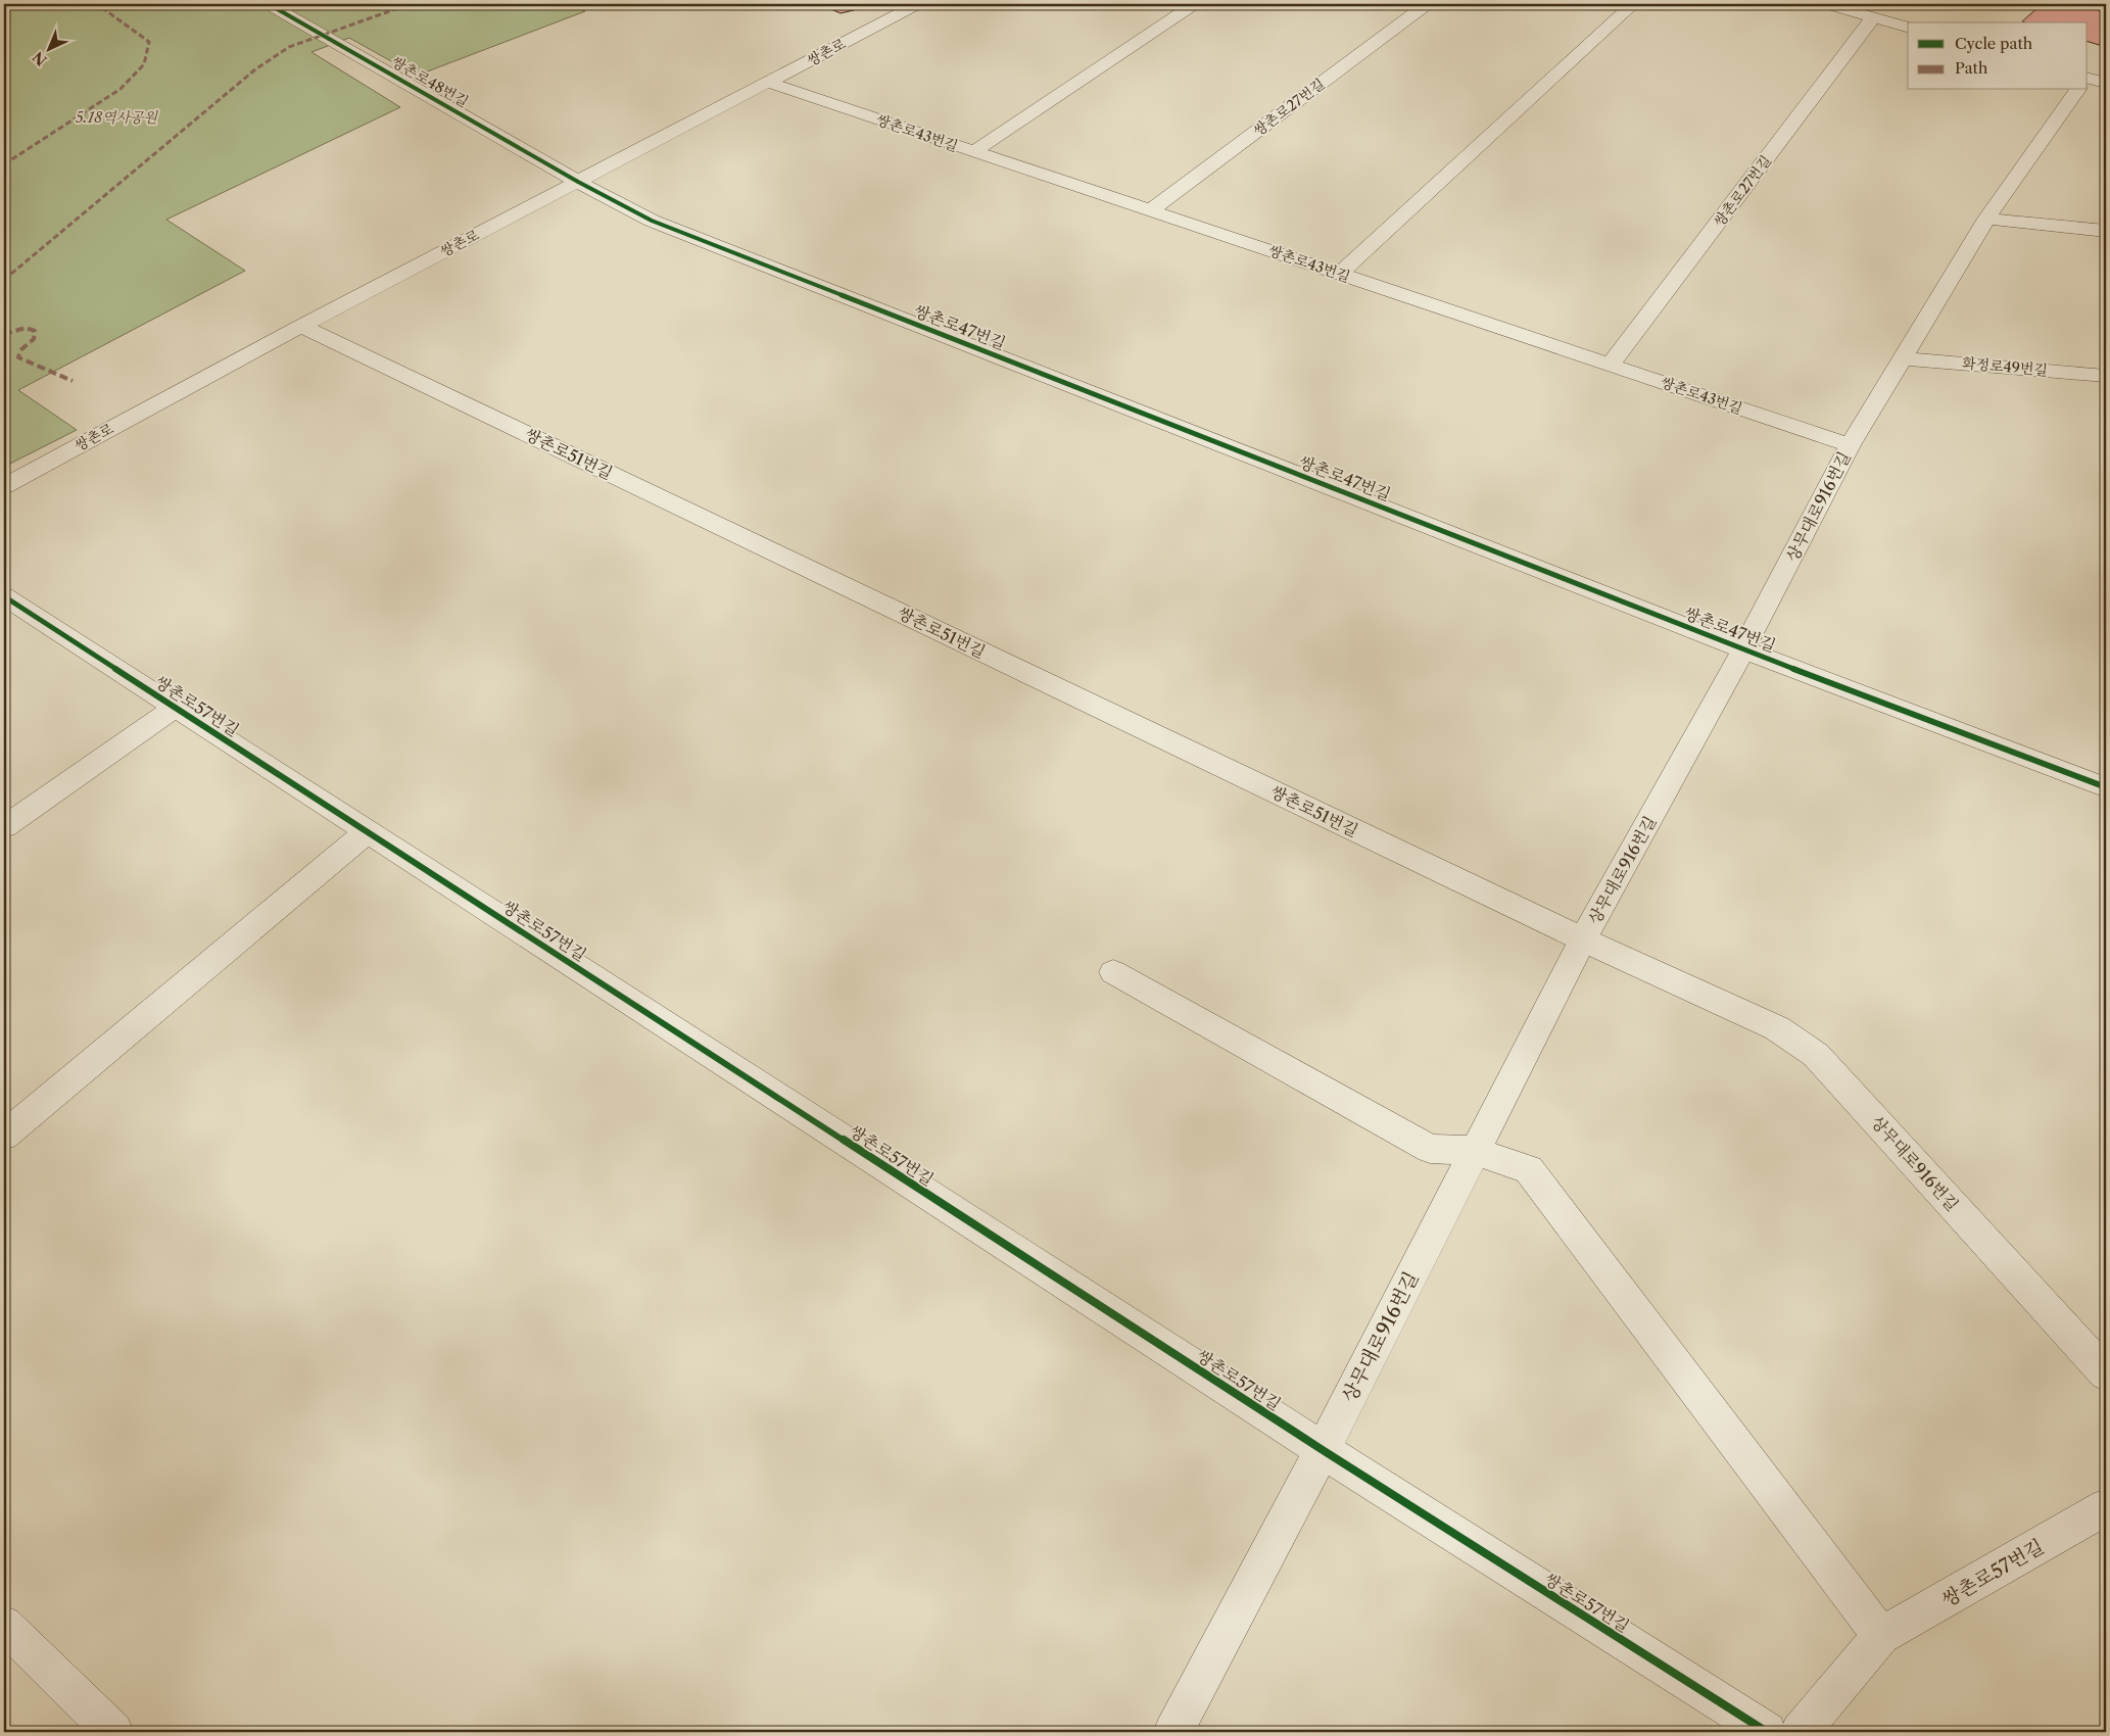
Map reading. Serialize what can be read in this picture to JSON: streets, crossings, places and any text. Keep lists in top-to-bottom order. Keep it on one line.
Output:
{"streets":{"street":["쌍촌로","쌍촌로48번길","쌍촌로27번길","쌍촌로43번길","쌍촌로47번길","화정로49번길","쌍촌로51번길","상무대로916번길","쌍촌로57번길"]},"crossings":[["쌍촌로","쌍촌로48번길"],["쌍촌로","쌍촌로43번길"],["쌍촌로","쌍촌로47번길"],["쌍촌로","쌍촌로51번길"],["쌍촌로48번길","쌍촌로47번길"],["쌍촌로27번길","쌍촌로43번길"],["쌍촌로43번길","상무대로916번길"],["쌍촌로47번길","상무대로916번길"],["화정로49번길","상무대로916번길"],["쌍촌로51번길","상무대로916번길"],["상무대로916번길","쌍촌로57번길"]],"parks":["5.18역사공원"],"legend":["Cycle path","Path"],"north":"bottom left"}
